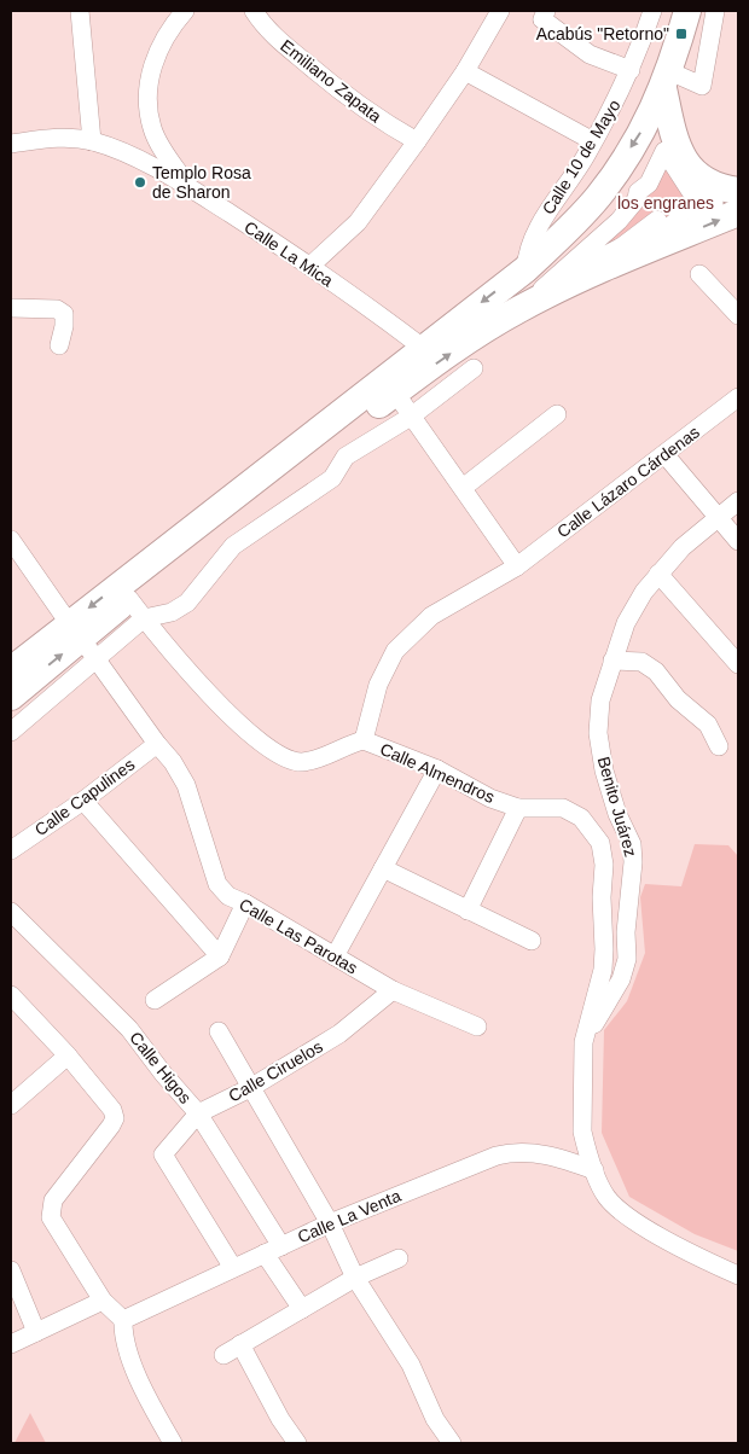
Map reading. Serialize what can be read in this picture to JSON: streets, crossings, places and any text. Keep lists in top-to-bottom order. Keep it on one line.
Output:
{"streets":{"street":["Emiliano Zapata","Calle 10 de Mayo","Calle La Mica","Calle Lázaro Cárdenas","Calle Almendros","Calle Capulines","Benito Juárez","Calle Las Parotas","Calle Higos","Calle Ciruelos","Calle La Venta"]},"crossings":[["Calle Lázaro Cárdenas","Calle Almendros"],["Calle Almendros","Benito Juárez"],["Calle Almendros","Calle La Venta"],["Calle Capulines","Calle Las Parotas"],["Calle Las Parotas","Calle Ciruelos"],["Calle Higos","Calle Ciruelos"],["Calle Higos","Calle La Venta"],["Calle Ciruelos","Calle La Venta"]],"parks":["los engranes"],"places":{"transit":["Acabús \"Retorno\""],"other":["Templo Rosa de Sharon"]}}
